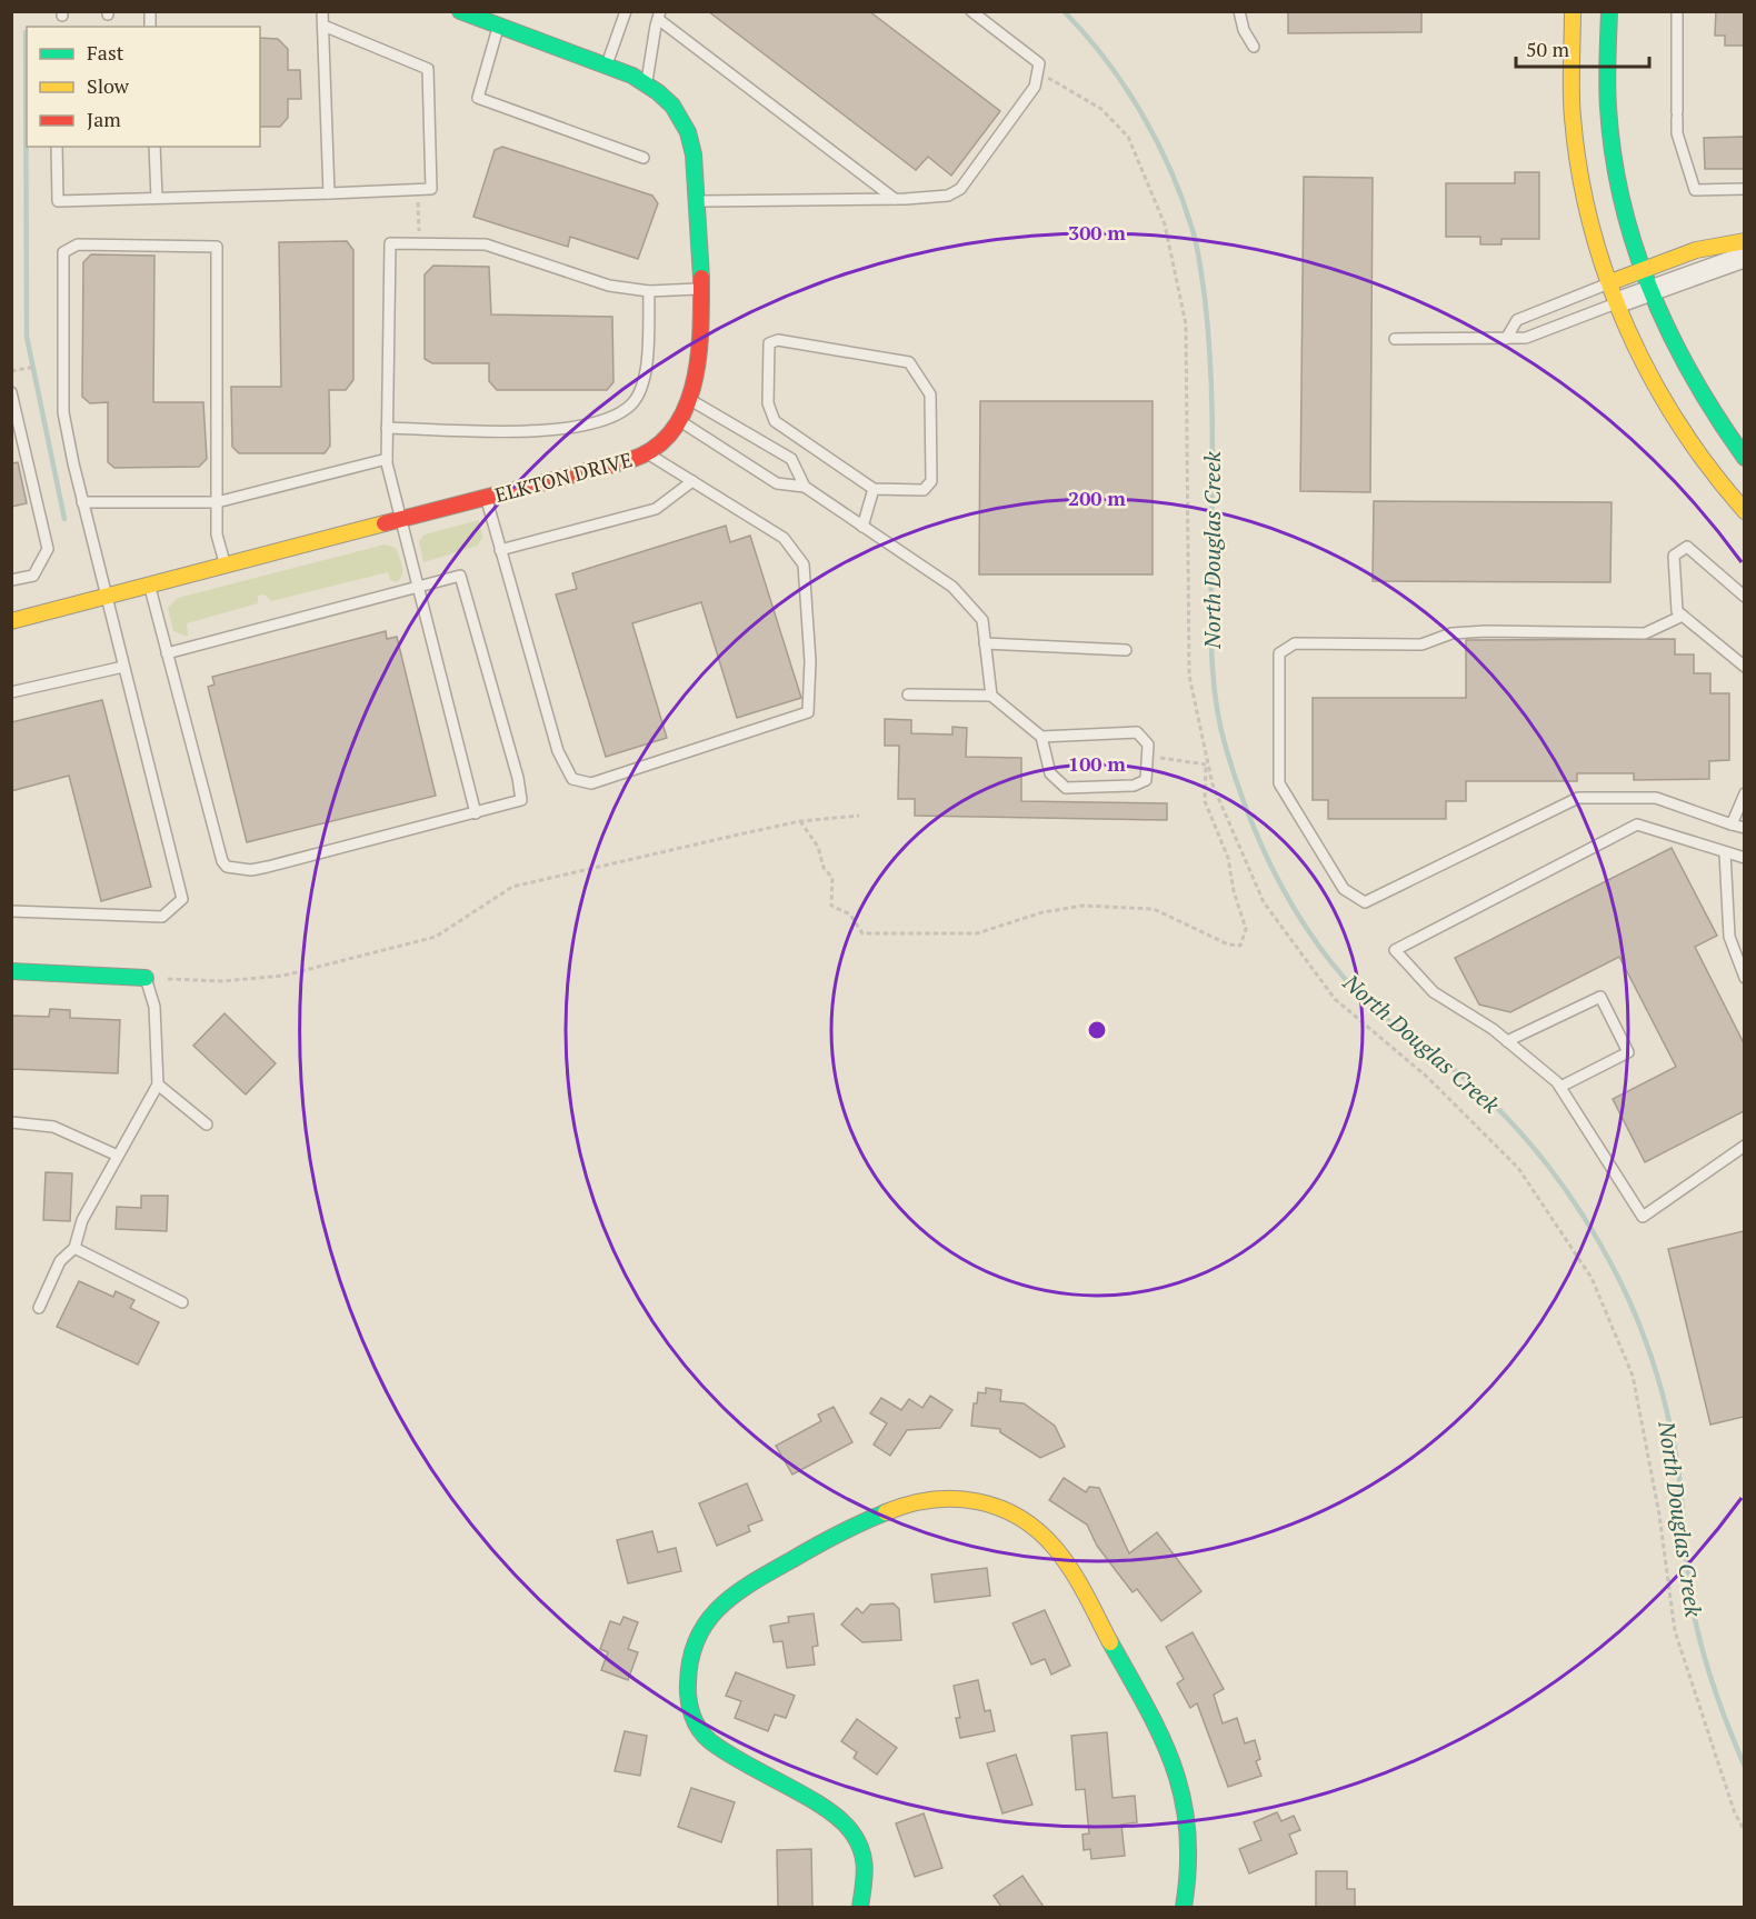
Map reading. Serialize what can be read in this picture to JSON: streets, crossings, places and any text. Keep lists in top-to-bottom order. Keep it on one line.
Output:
{"streets":{"street":["ELKTON DRIVE"]},"water":["North Douglas Creek"],"legend":["Fast","Slow","Jam"],"scale_bar":"50 m","rings":["300 m","200 m","100 m"]}
